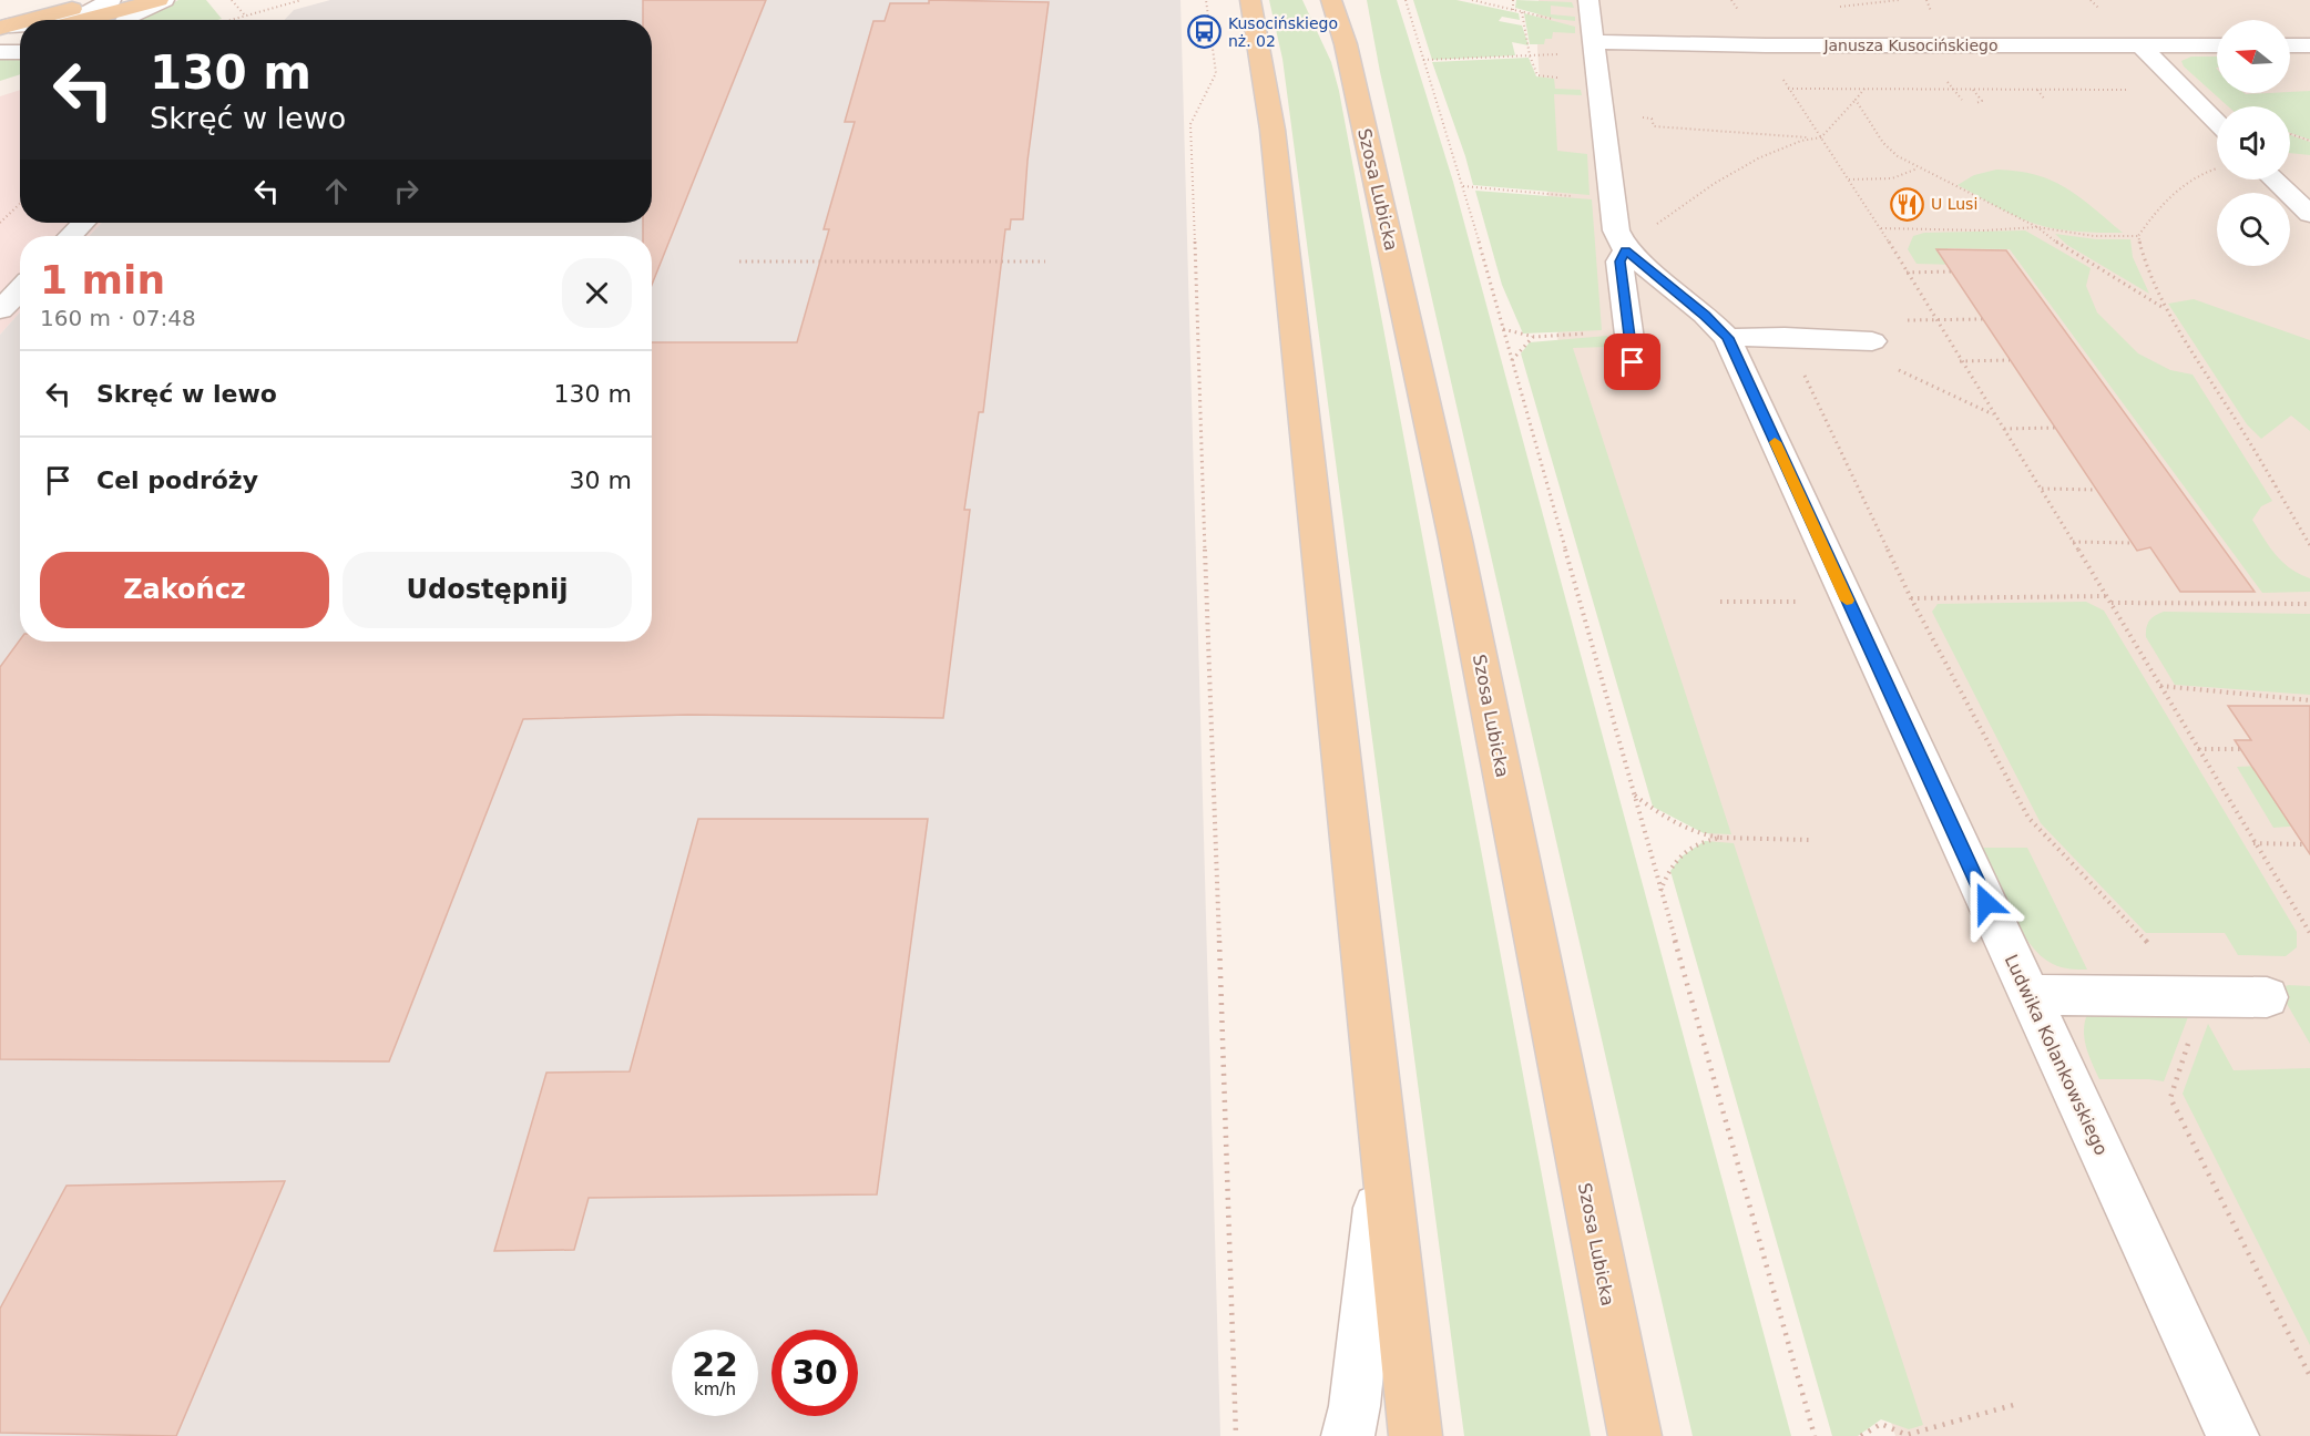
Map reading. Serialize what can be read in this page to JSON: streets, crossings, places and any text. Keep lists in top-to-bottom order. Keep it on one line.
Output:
{"streets":{"main road":["Szosa Lubicka"],"street":["Janusza Kusocińskiego","Ludwika Kolankowskiego"]},"places":{"bus stop":["Kusocińskiego nż. 02"],"restaurant":["U Lusi"]},"north":"left","page":{"turn":["130 m","Skręć w lewo"],"heading":["1 min","160 m · 07:48"],"list":[{"name":"Skręć w lewo","value":"130 m"},{"name":"Cel podróży","value":"30 m"}],"buttons":["Zakończ","Udostępnij"],"speed":"22 km/h","limit":"30"}}
